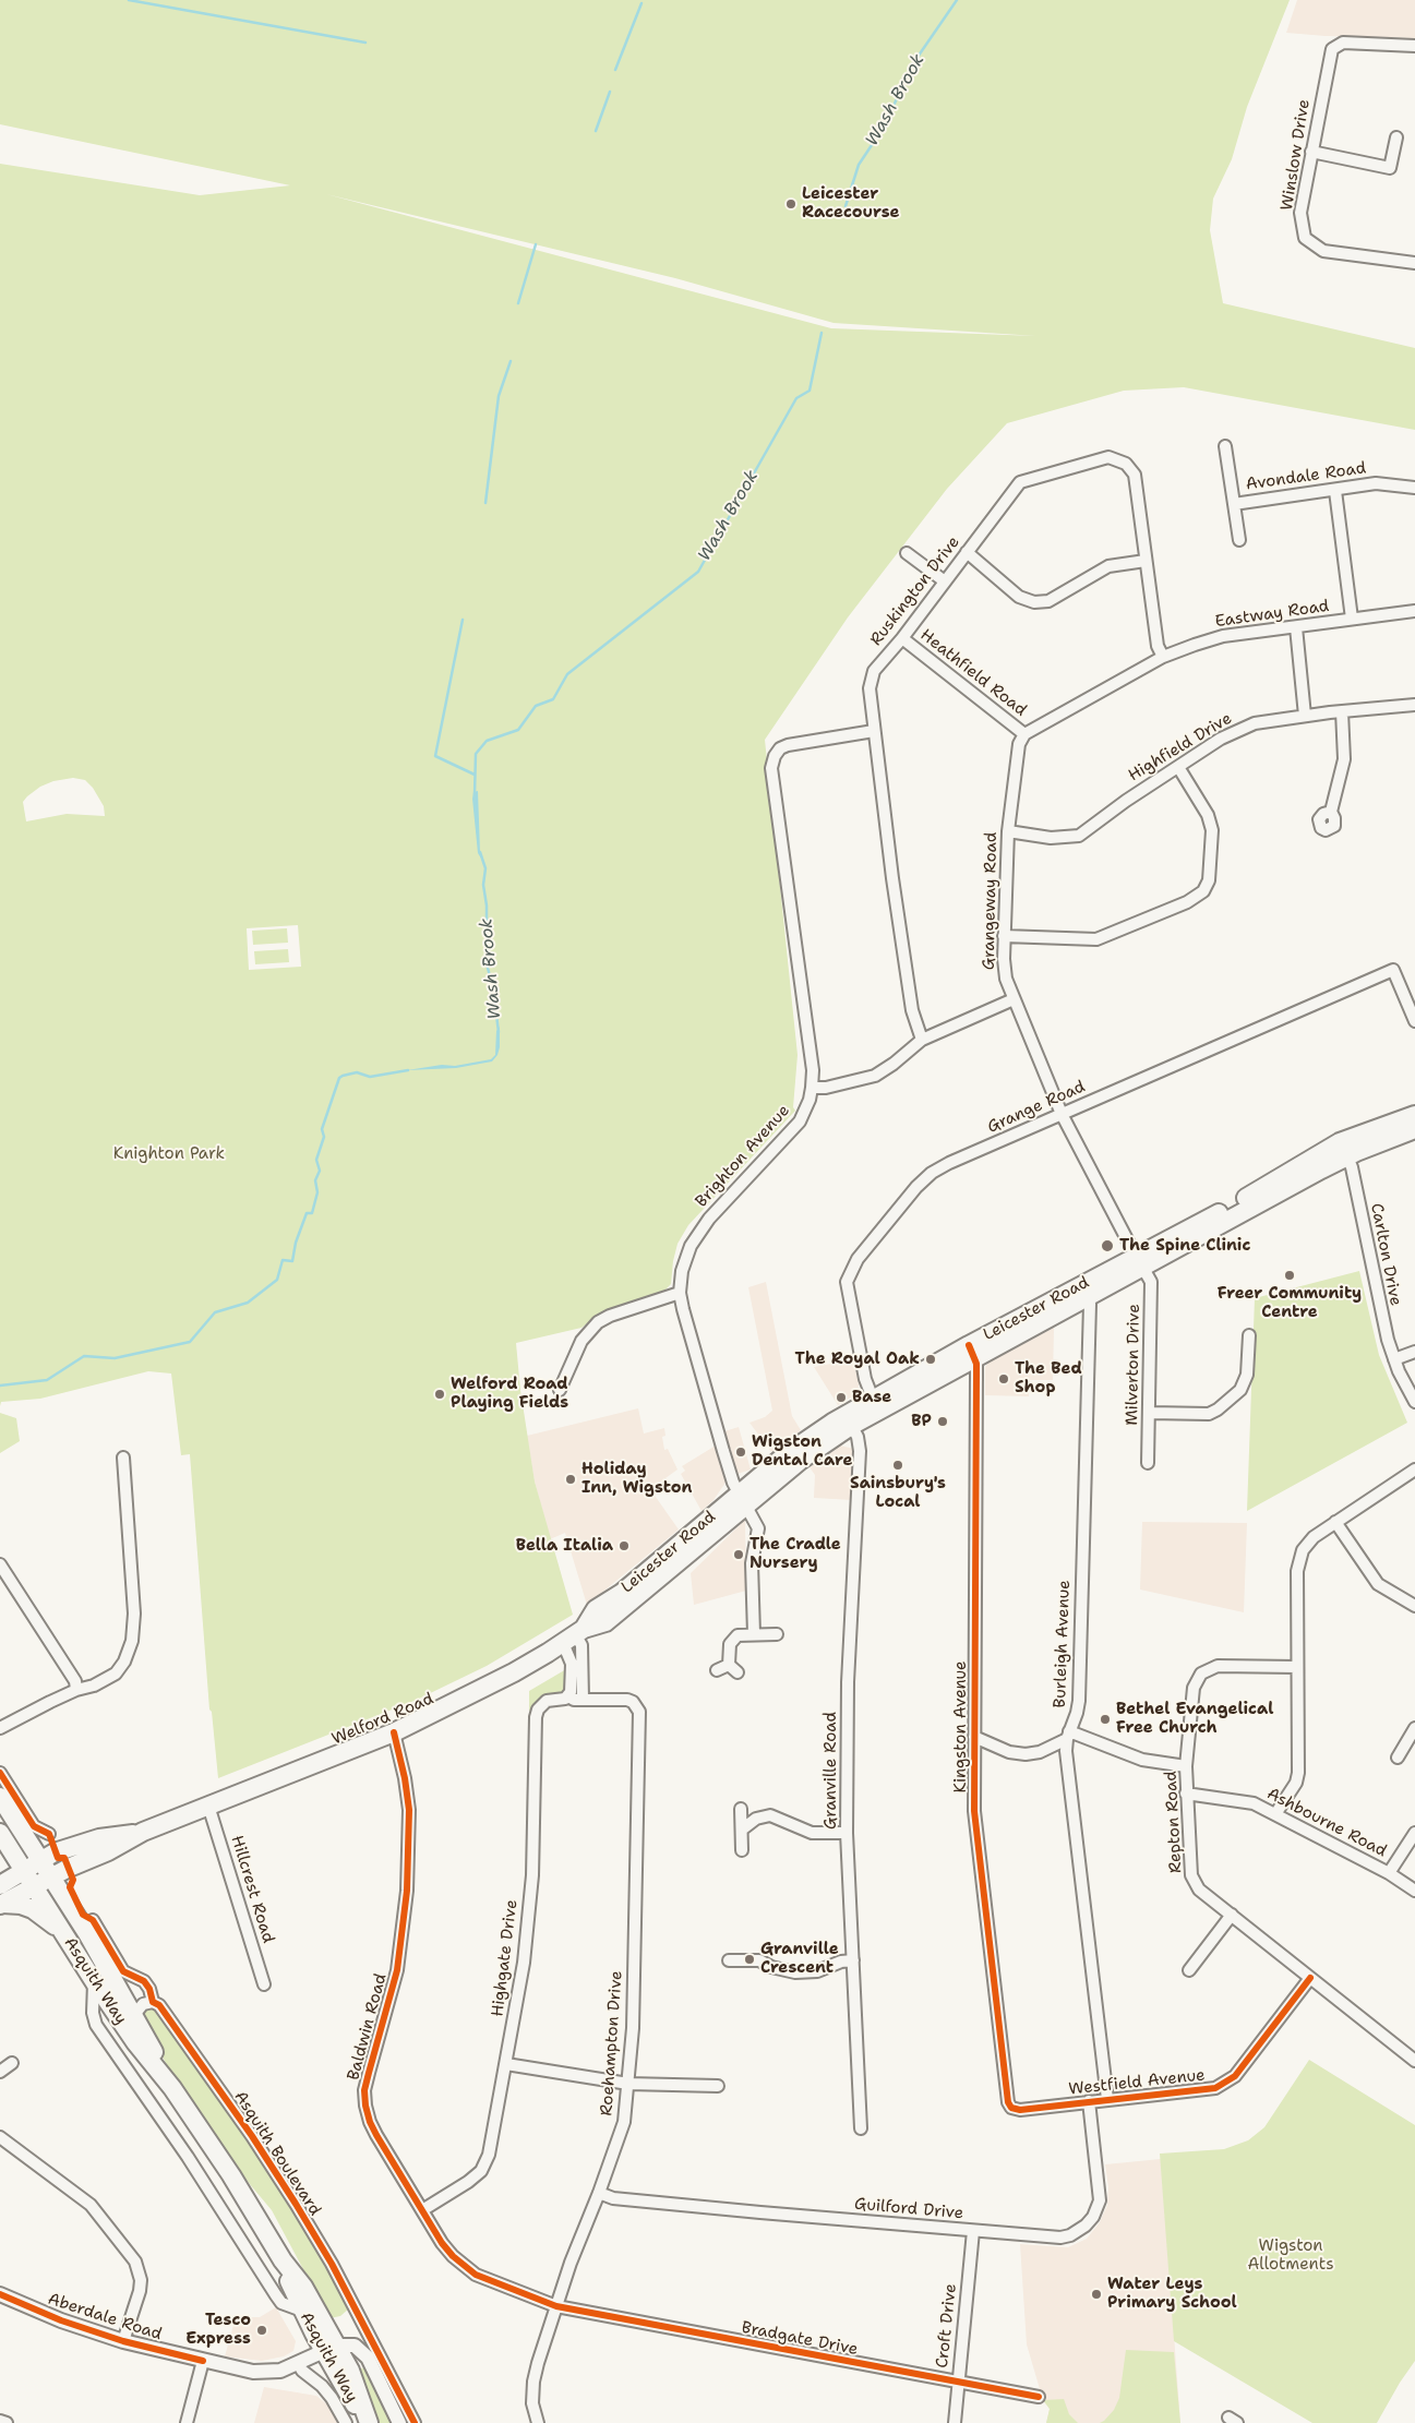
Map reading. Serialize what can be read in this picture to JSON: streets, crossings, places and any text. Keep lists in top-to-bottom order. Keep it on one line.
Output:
{"streets":{"main road":["Leicester Road","Welford Road","Asquith Way"],"street":["Winslow Drive","Avondale Road","Ruskington Drive","Eastway Road","Heathfield Road","Highfield Drive","Grangeway Road","Grange Road","Brighton Avenue","Carlton Drive","Milverton Drive","Burleigh Avenue","Kingston Avenue","Granville Road","Repton Road","Ashbourne Road","Hillcrest Road","Highgate Drive","Baldwin Road","Roehampton Drive","Westfield Avenue","Asquith Boulevard","Guilford Drive","Aberdale Road","Croft Drive","Bradgate Drive"]},"crossings":[["Ruskington Drive","Eastway Road"],["Ruskington Drive","Heathfield Road"],["Ruskington Drive","Brighton Avenue"],["Eastway Road","Heathfield Road"],["Eastway Road","Grangeway Road"],["Heathfield Road","Grangeway Road"],["Highfield Drive","Grangeway Road"],["Grangeway Road","Grange Road"],["Grangeway Road","Leicester Road"],["Grangeway Road","Milverton Drive"],["Grange Road","Leicester Road"],["Brighton Avenue","Leicester Road"],["Carlton Drive","Leicester Road"],["Leicester Road","Milverton Drive"],["Leicester Road","Burleigh Avenue"],["Leicester Road","Welford Road"],["Leicester Road","Kingston Avenue"],["Leicester Road","Granville Road"],["Burleigh Avenue","Westfield Avenue"],["Welford Road","Hillcrest Road"],["Welford Road","Asquith Way"],["Welford Road","Baldwin Road"],["Kingston Avenue","Westfield Avenue"],["Repton Road","Ashbourne Road"],["Repton Road","Westfield Avenue"],["Highgate Drive","Baldwin Road"],["Highgate Drive","Roehampton Drive"],["Asquith Way","Aberdale Road"],["Baldwin Road","Roehampton Drive"],["Baldwin Road","Bradgate Drive"],["Roehampton Drive","Guilford Drive"],["Roehampton Drive","Bradgate Drive"],["Westfield Avenue","Guilford Drive"],["Guilford Drive","Croft Drive"],["Croft Drive","Bradgate Drive"]],"water":["Wash Brook"],"parks":["Knighton Park","Wigston Allotments"],"places":["Leicester Racecourse","The Spine Clinic","Freer Community Centre","The Royal Oak","The Bed Shop","Welford Road Playing Fields","Base","BP","Wigston Dental Care","Sainsbury's Local","Holiday Inn, Wigston","Bella Italia","The Cradle Nursery","Bethel Evangelical Free Church","Granville Crescent","Water Leys Primary School","Tesco Express"]}
